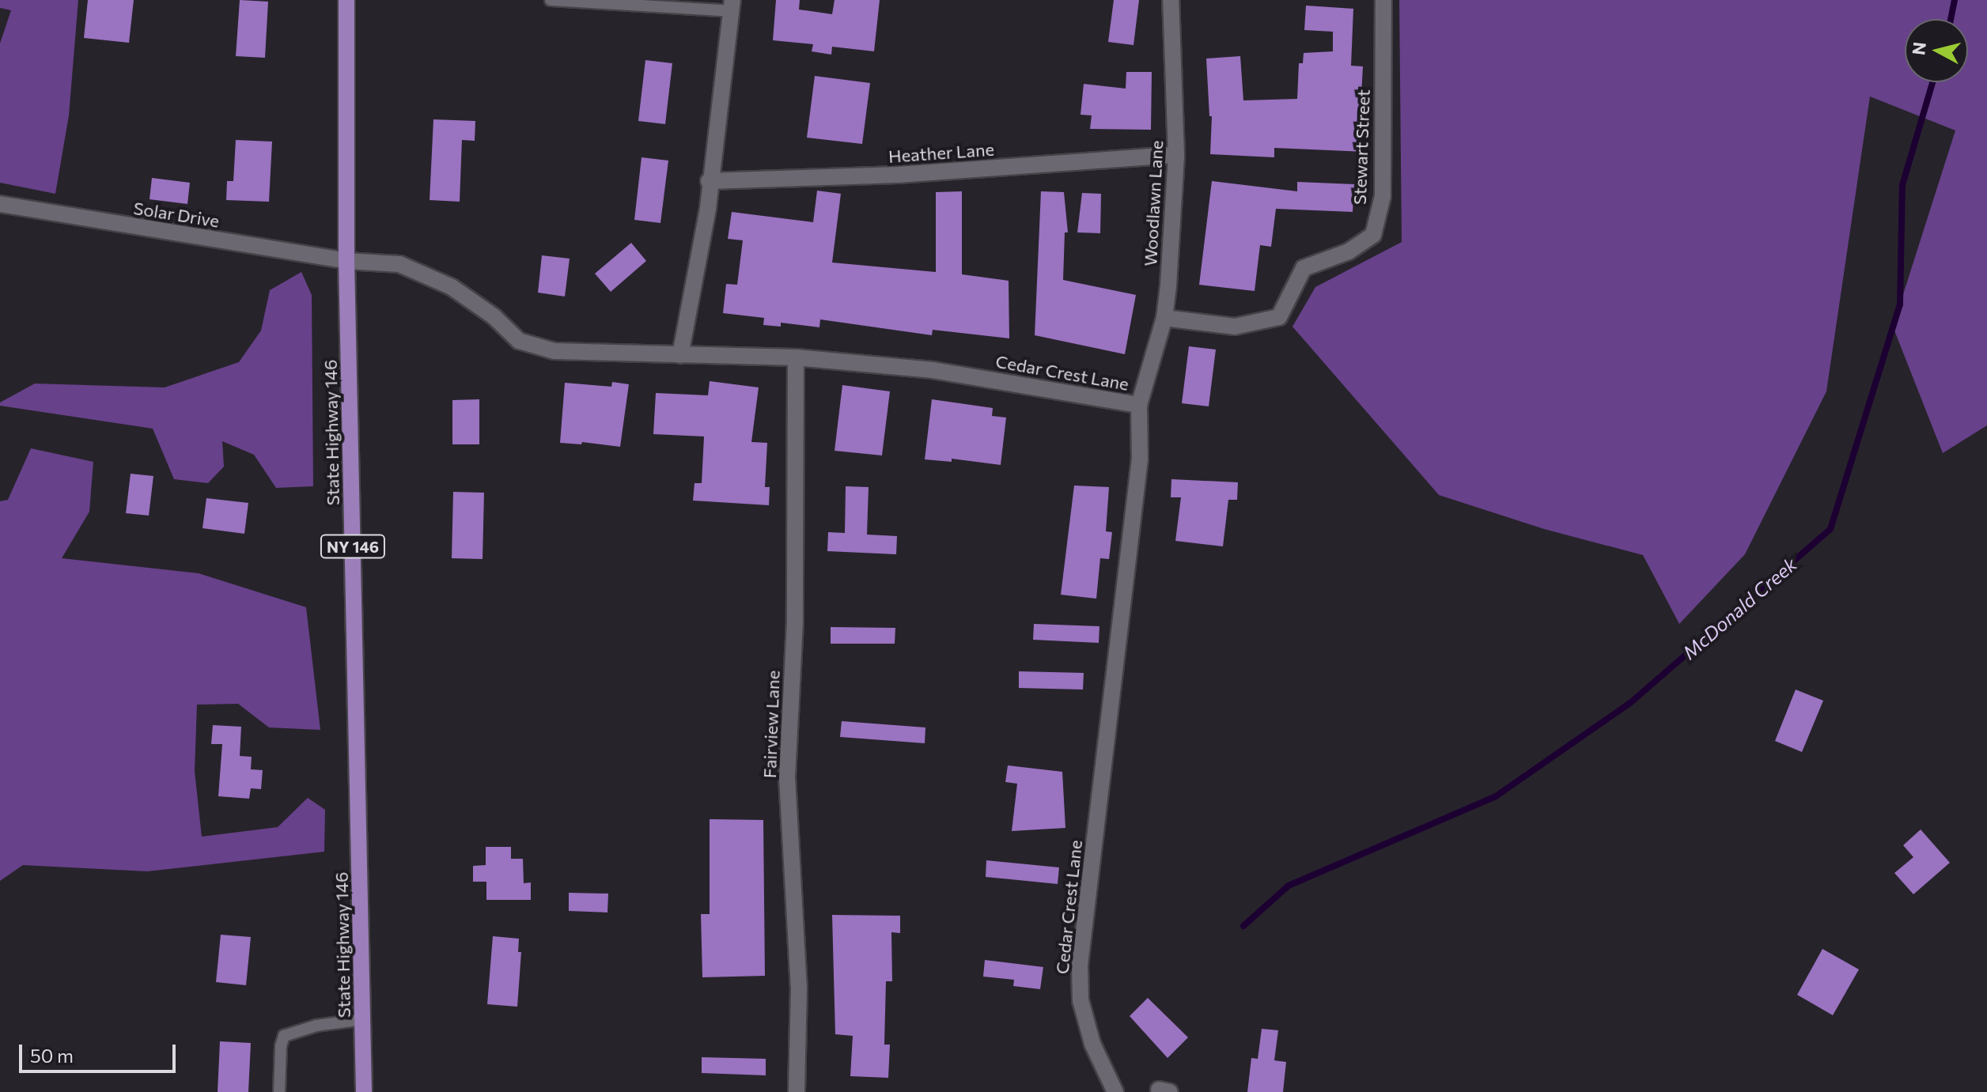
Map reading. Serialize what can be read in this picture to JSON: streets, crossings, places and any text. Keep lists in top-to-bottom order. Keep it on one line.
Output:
{"streets":{"main road":["State Highway 146","NY 146"],"street":["Stewart Street","Heather Lane","Woodlawn Lane","Solar Drive","Cedar Crest Lane","Fairview Lane"]},"crossings":[["Stewart Street","Woodlawn Lane"],["Heather Lane","Woodlawn Lane"],["Woodlawn Lane","Cedar Crest Lane"],["Solar Drive","Cedar Crest Lane"],["Solar Drive","State Highway 146"],["Cedar Crest Lane","State Highway 146"],["Cedar Crest Lane","Fairview Lane"]],"water":["McDonald Creek"],"scale_bar":"50 m","north":"left"}
